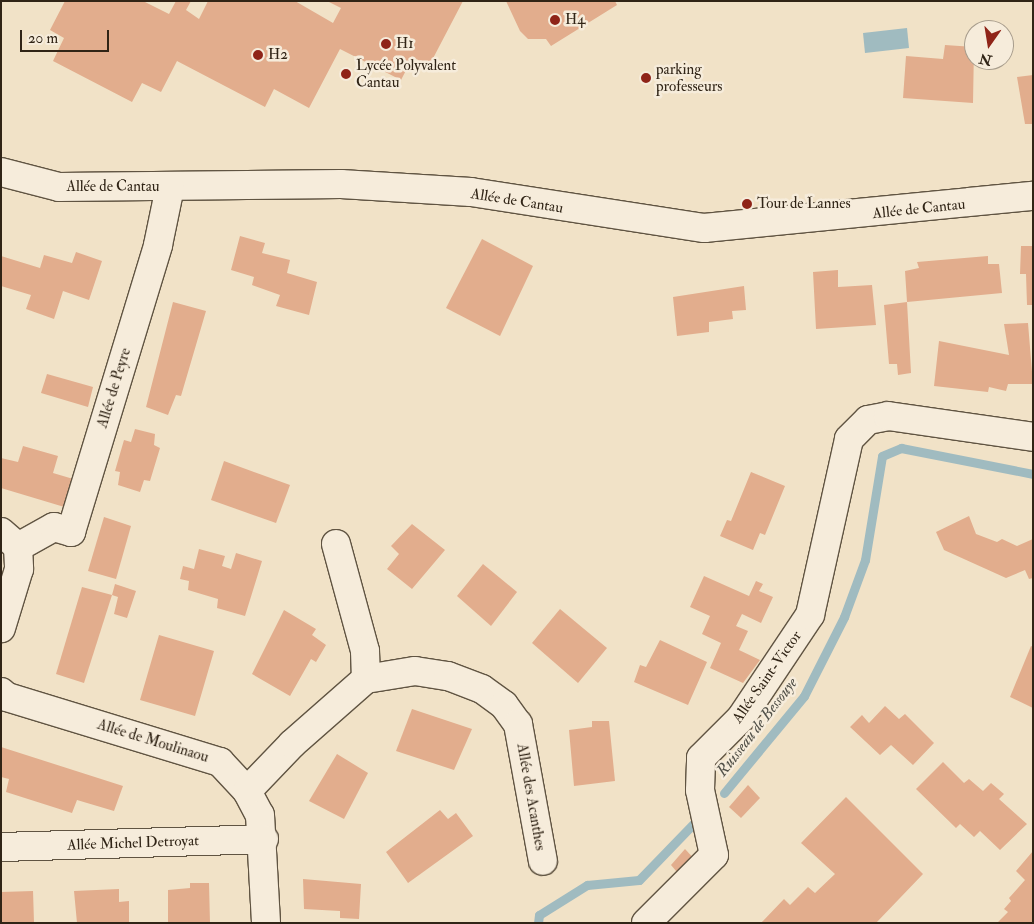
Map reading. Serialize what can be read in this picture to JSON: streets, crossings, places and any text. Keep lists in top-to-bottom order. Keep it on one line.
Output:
{"streets":{"street":["Allée de Cantau","Allée de Peyre","Allée Saint-Victor","Allée de Moulinaou","Allée des Acanthes","Allée Michel Detroyat"]},"crossings":[["Allée de Cantau","Allée de Peyre"],["Allée de Moulinaou","Allée Michel Detroyat"]],"water":["Ruisseau de Bessouye"],"places":["H4","H1","H2","Lycée Polyvalent Cantau","parking professeurs","Tour de Lannes"],"scale_bar":"20 m","north":"bottom"}
